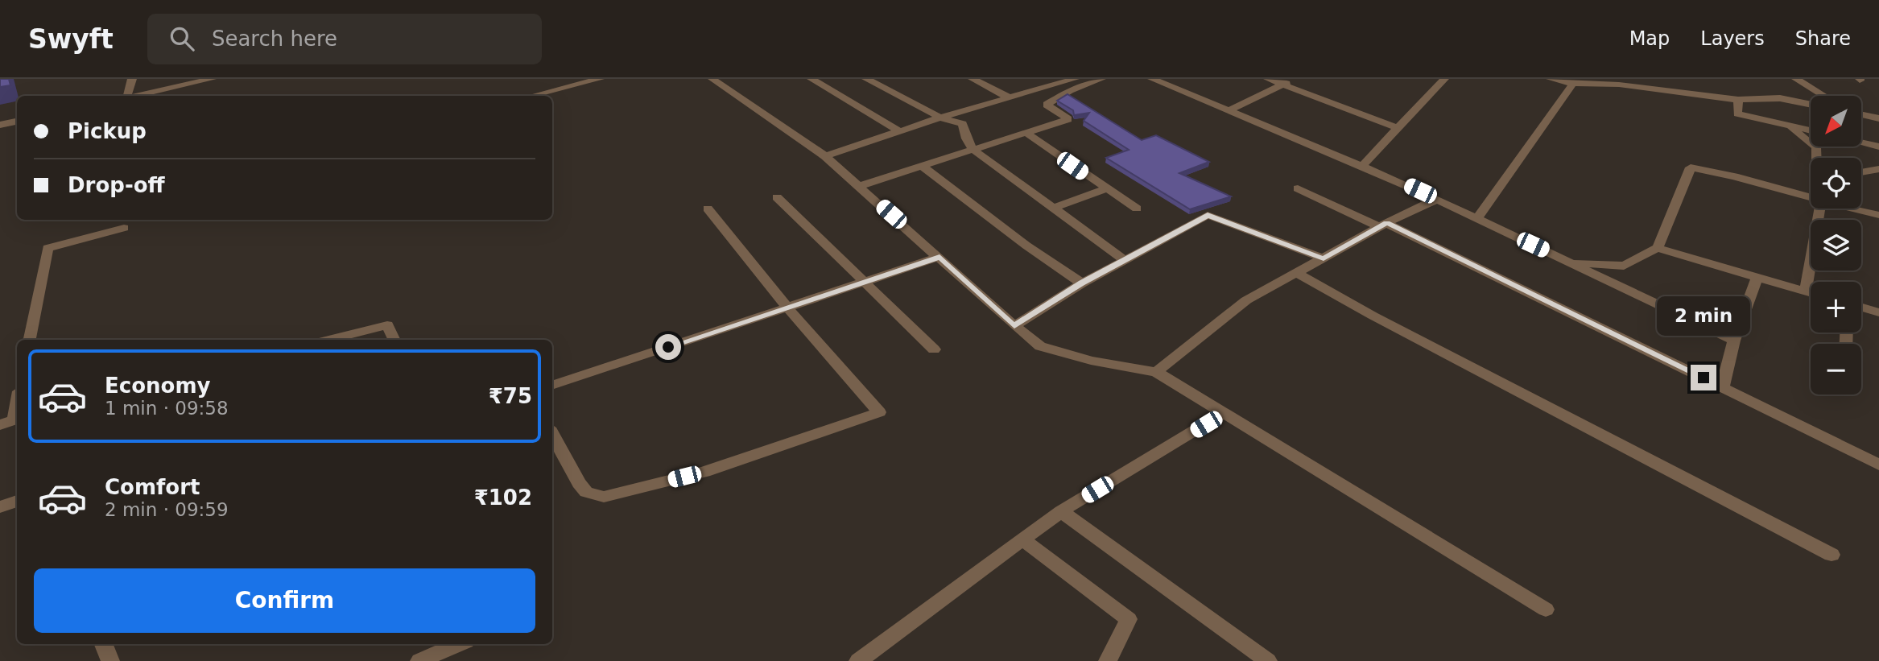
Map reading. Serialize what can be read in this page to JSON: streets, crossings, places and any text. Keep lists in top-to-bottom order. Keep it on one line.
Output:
{"north":"bottom left","page":{"header":"Swyft","search":"Search here","nav":["Map","Layers","Share"],"map_buttons":["+","−"],"banner":["Pickup","Drop-off"],"bubble":"2 min","list":[{"name":"Economy","note":"1 min · 09:58","value":"₹75"},{"name":"Comfort","note":"2 min · 09:59","value":"₹102"}],"buttons":"Confirm"}}
